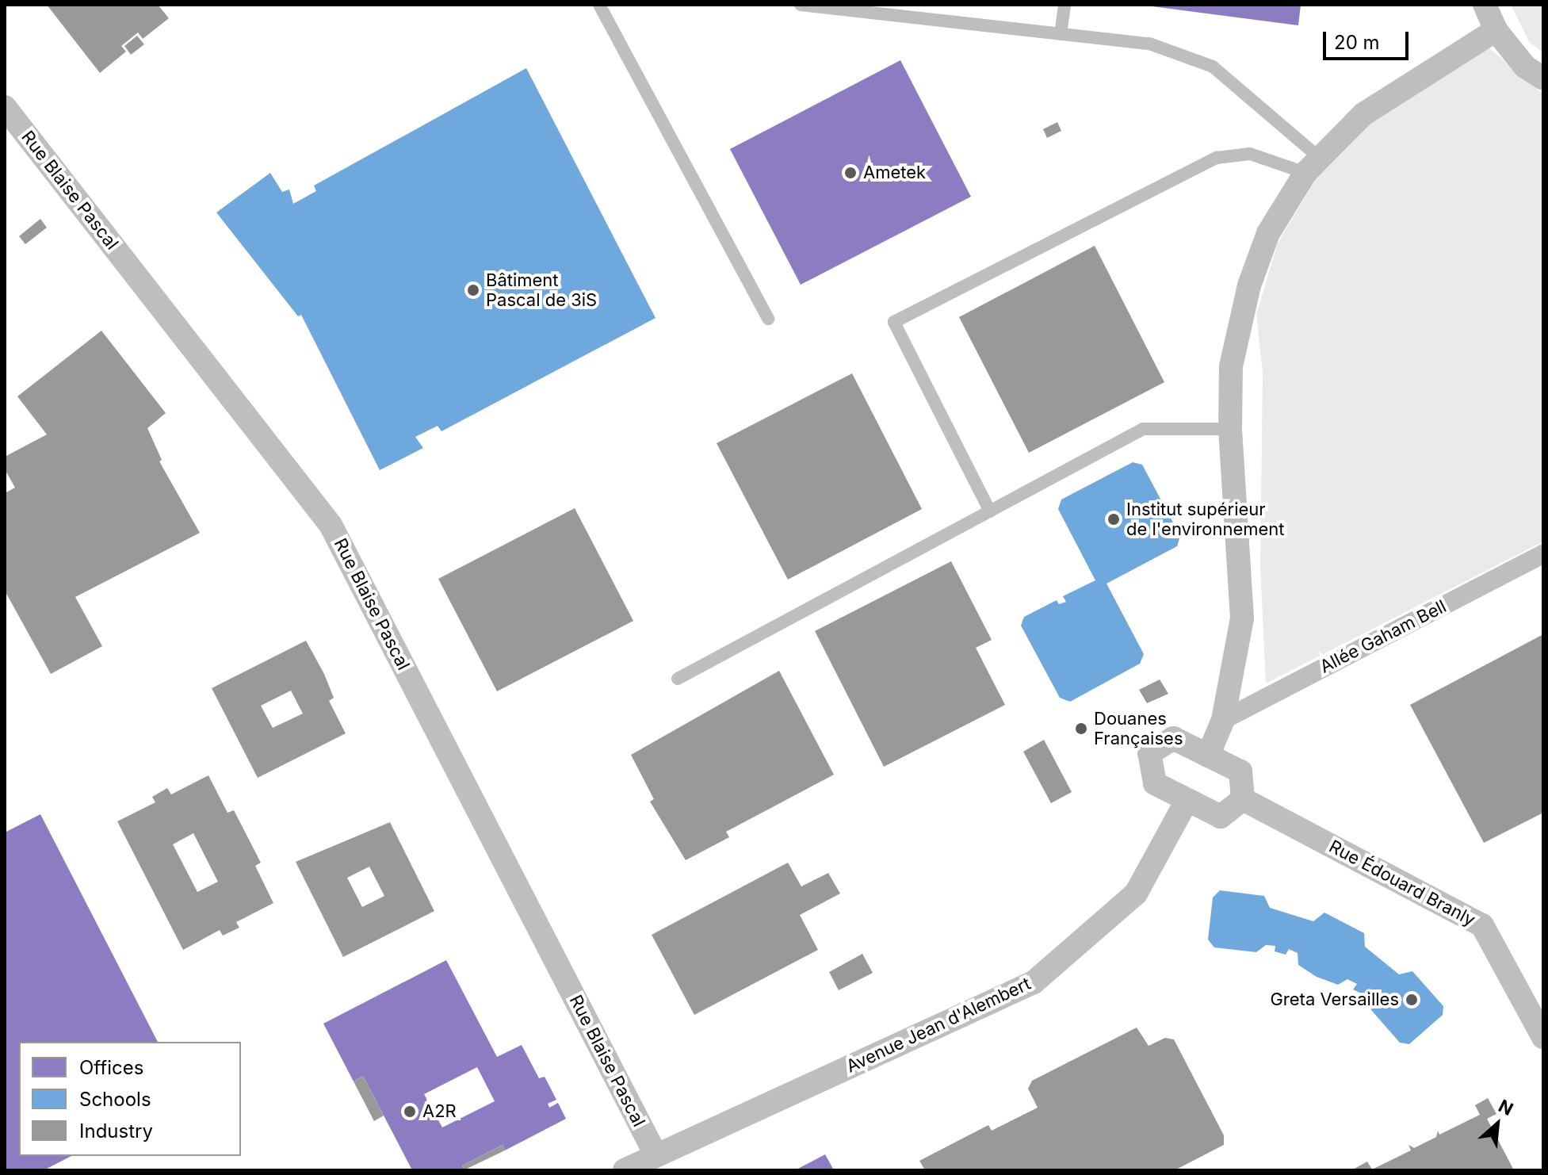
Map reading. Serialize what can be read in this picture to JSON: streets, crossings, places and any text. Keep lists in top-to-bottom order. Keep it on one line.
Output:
{"streets":{"street":["Rue Blaise Pascal","Allée Gaham Bell","Rue Édouard Branly","Avenue Jean d'Alembert"]},"crossings":[["Rue Blaise Pascal","Avenue Jean d'Alembert"]],"places":["Ametek","Bâtiment Pascal de 3iS","Institut supérieur de l'environnement","Douanes Françaises","Greta Versailles","A2R"],"legend":["Offices","Schools","Industry"],"scale_bar":"20 m","north":"top right"}
